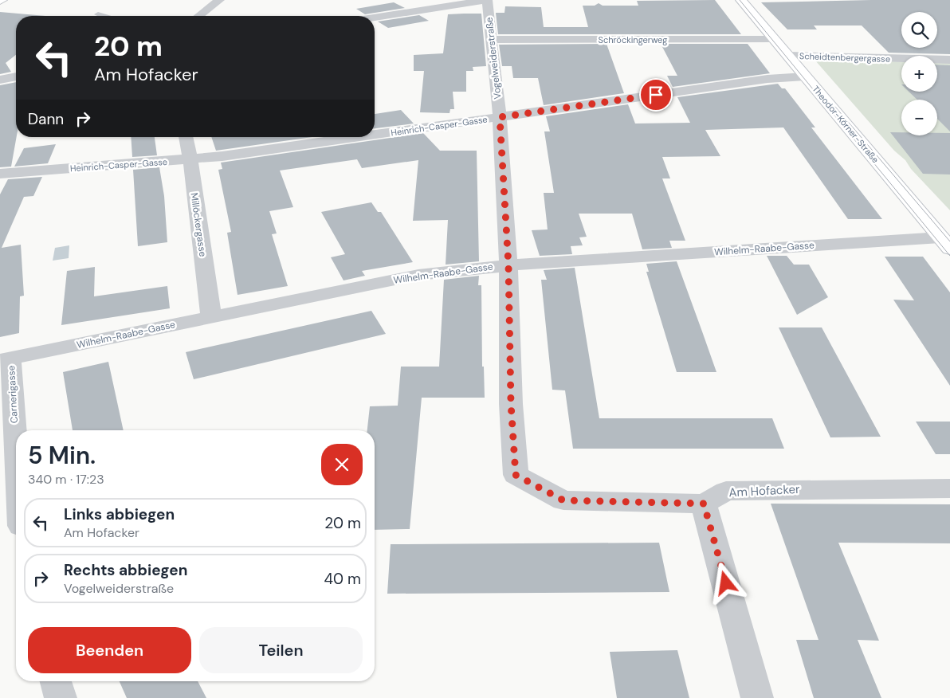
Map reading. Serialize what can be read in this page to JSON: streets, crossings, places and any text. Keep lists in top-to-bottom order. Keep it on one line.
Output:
{"streets":{"main road":["Theodor-Körner-Straße"],"street":["Schröckingerweg","Scheidtenbergergasse","Vogelweiderstraße","Heinrich-Casper-Gasse","Millöckergasse","Wilhelm-Raabe-Gasse","Carnerigasse","Am Hofacker"]},"crossings":[["Schröckingerweg","Vogelweiderstraße"],["Schröckingerweg","Theodor-Körner-Straße"],["Scheidtenbergergasse","Theodor-Körner-Straße"],["Vogelweiderstraße","Heinrich-Casper-Gasse"],["Vogelweiderstraße","Wilhelm-Raabe-Gasse"],["Vogelweiderstraße","Am Hofacker"],["Theodor-Körner-Straße","Heinrich-Casper-Gasse"],["Theodor-Körner-Straße","Wilhelm-Raabe-Gasse"],["Heinrich-Casper-Gasse","Millöckergasse"],["Millöckergasse","Wilhelm-Raabe-Gasse"],["Wilhelm-Raabe-Gasse","Carnerigasse"]],"page":{"map_buttons":["+","−"],"turn":["20 m","Am Hofacker"],"then":"Dann","heading":["5 Min.","340 m · 17:23"],"list":[{"name":"Links abbiegen","note":"Am Hofacker","value":"20 m"},{"name":"Rechts abbiegen","note":"Vogelweiderstraße","value":"40 m"}],"buttons":["Beenden","Teilen"]}}
